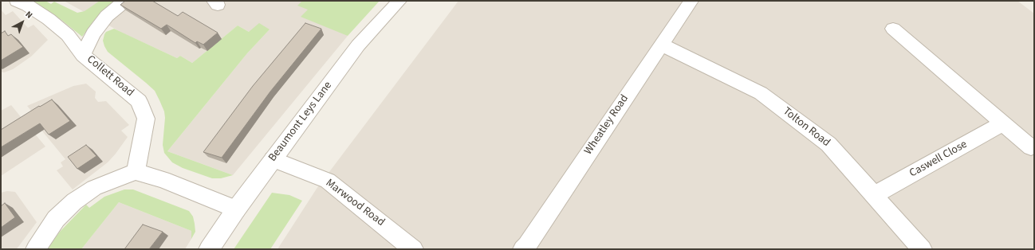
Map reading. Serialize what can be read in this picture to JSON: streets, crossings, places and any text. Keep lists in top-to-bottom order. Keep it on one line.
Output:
{"streets":{"street":["Collett Road","Beaumont Leys Lane","Wheatley Road","Tolton Road","Caswell Close","Marwood Road"]},"crossings":[["Beaumont Leys Lane","Marwood Road"],["Wheatley Road","Tolton Road"],["Tolton Road","Caswell Close"]],"north":"top right"}
